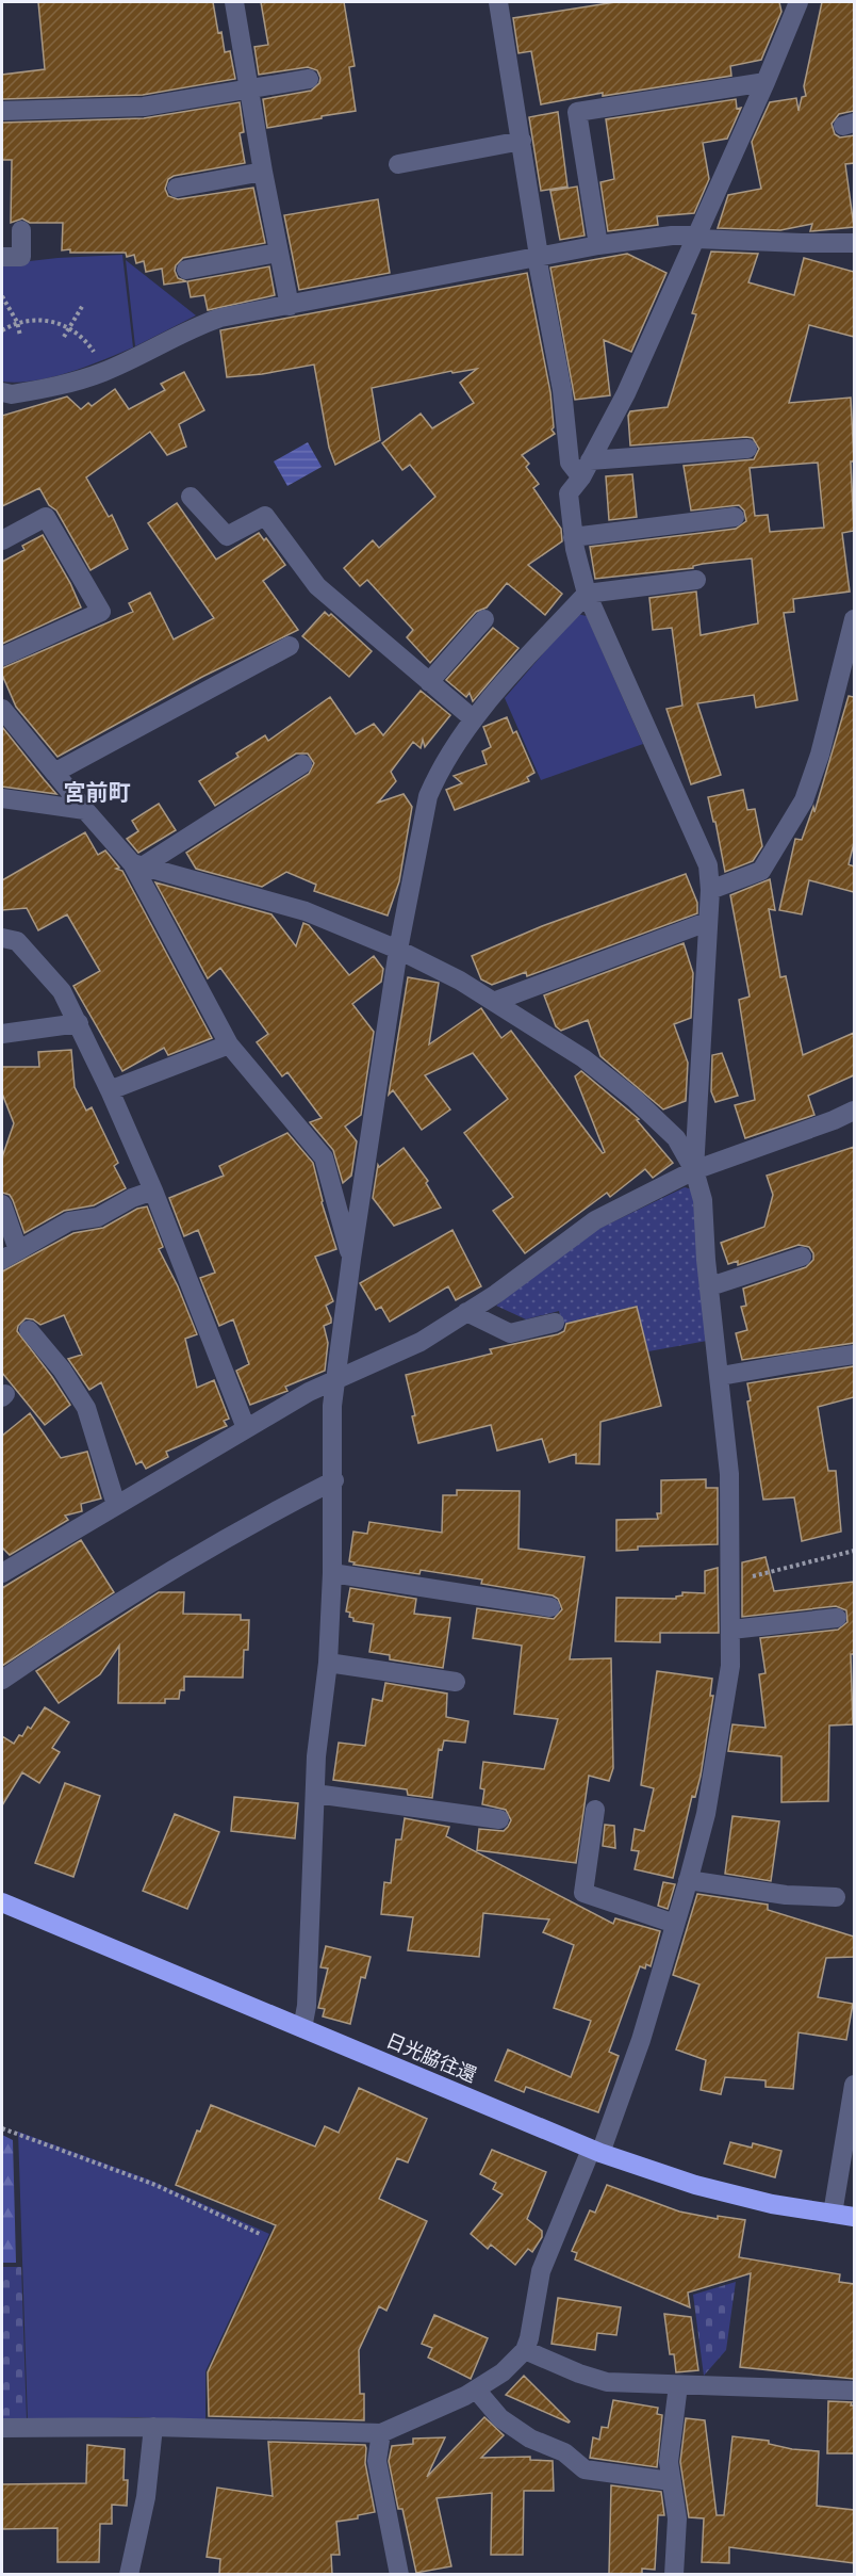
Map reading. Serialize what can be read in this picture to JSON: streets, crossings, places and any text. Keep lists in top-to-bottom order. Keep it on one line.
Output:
{"streets":{"highway":["日光脇往還"]},"districts":["宮前町"]}
